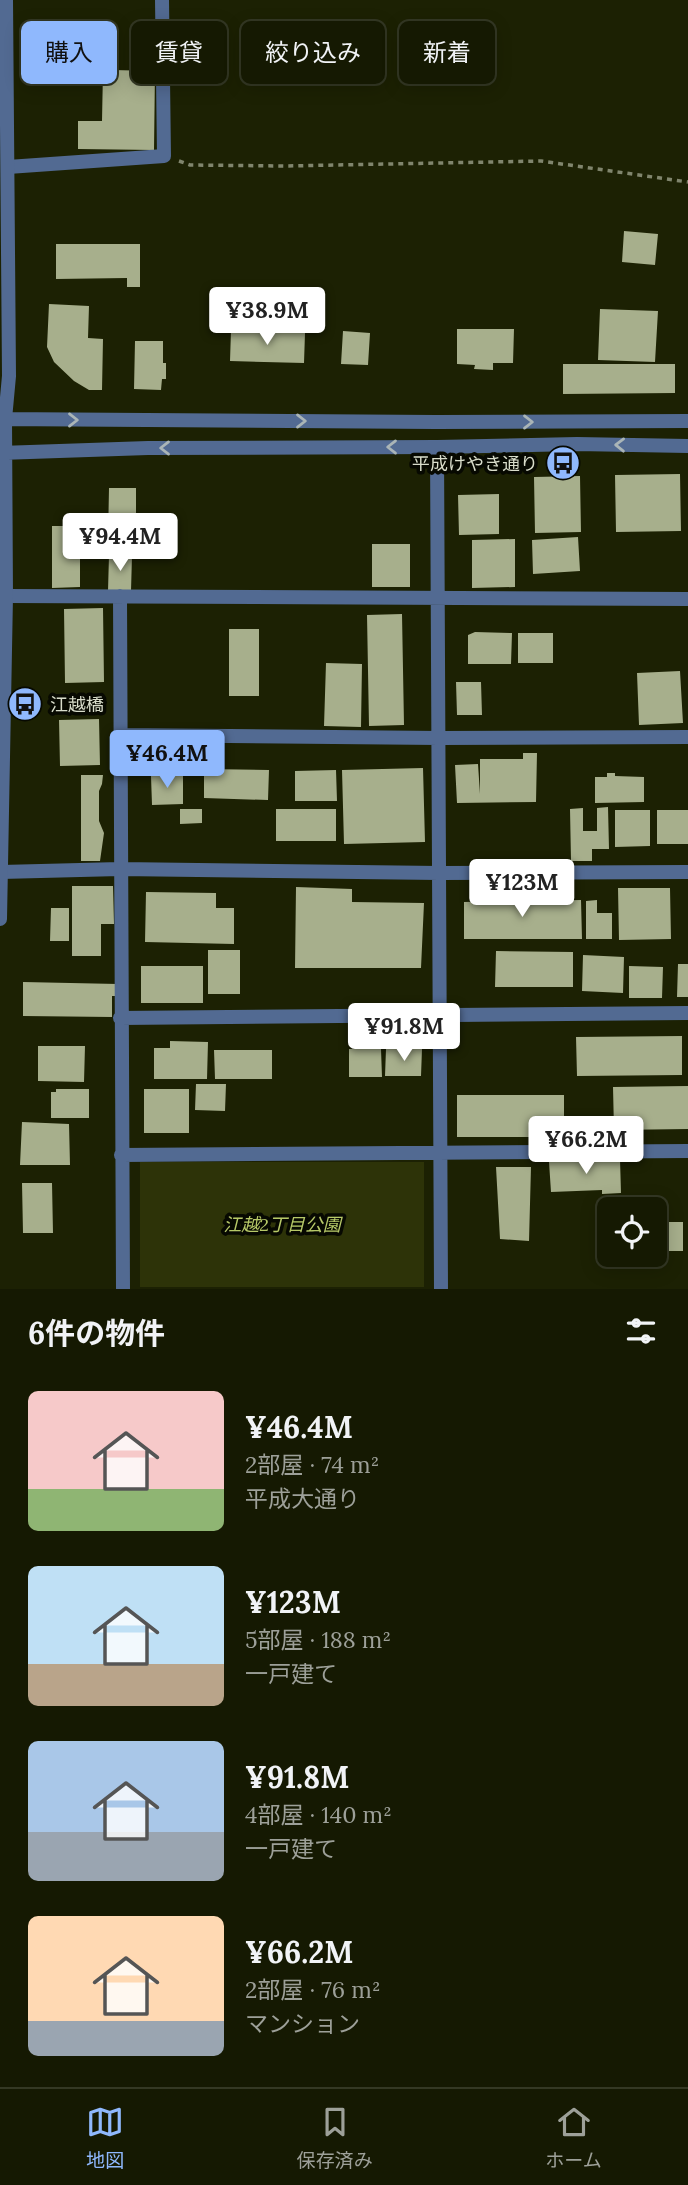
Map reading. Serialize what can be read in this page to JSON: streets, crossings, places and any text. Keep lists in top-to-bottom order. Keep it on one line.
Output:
{"parks":["江越2丁目公園"],"places":{"bus stop":["平成けやき通り","江越橋"]},"page":{"chip":["購入","賃貸","絞り込み","新着"],"price":["¥38.9M","¥94.4M","¥46.4M","¥123M","¥91.8M","¥66.2M"],"heading":"6件の物件","list":[{"name":"¥46.4M","note":"2部屋 · 74 m² · 平成大通り"},{"name":"¥123M","note":"5部屋 · 188 m² · 一戸建て"},{"name":"¥91.8M","note":"4部屋 · 140 m² · 一戸建て"},{"name":"¥66.2M","note":"2部屋 · 76 m² · マンション"}],"tabs":["地図","保存済み","ホーム"]}}
